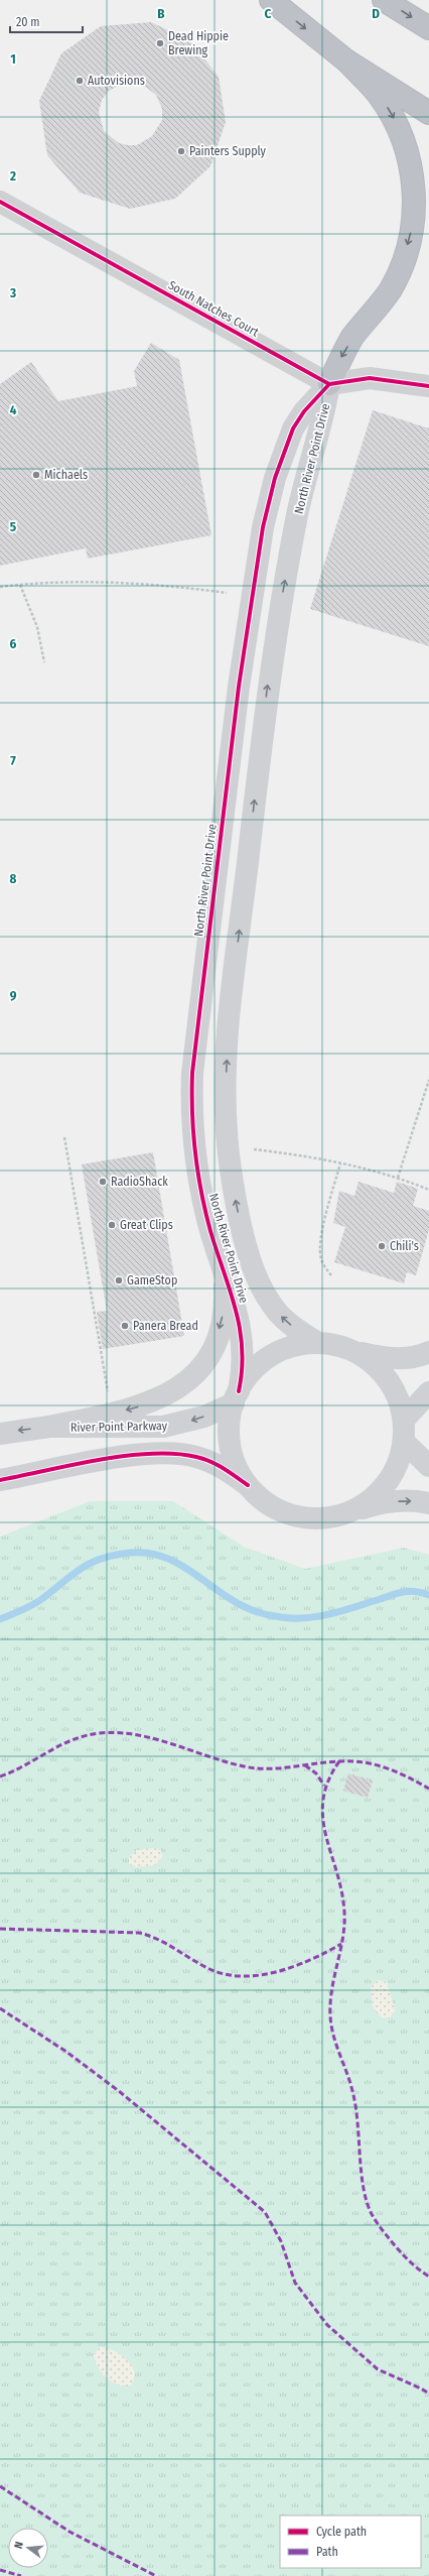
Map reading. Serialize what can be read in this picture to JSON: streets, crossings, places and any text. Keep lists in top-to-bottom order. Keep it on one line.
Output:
{"streets":{"street":["South Natches Court","North River Point Drive","River Point Parkway"]},"crossings":[["South Natches Court","North River Point Drive"],["North River Point Drive","River Point Parkway"]],"places":["Dead Hippie Brewing","Autovisions","Painters Supply","Michaels","RadioShack","Great Clips","Chili's","GameStop","Panera Bread"],"legend":["Cycle path","Path"],"scale_bar":"20 m","north":"left","grid":{"columns":["B","C","D"],"rows":["1","2","3","4","5","6","7","8","9"]}}
